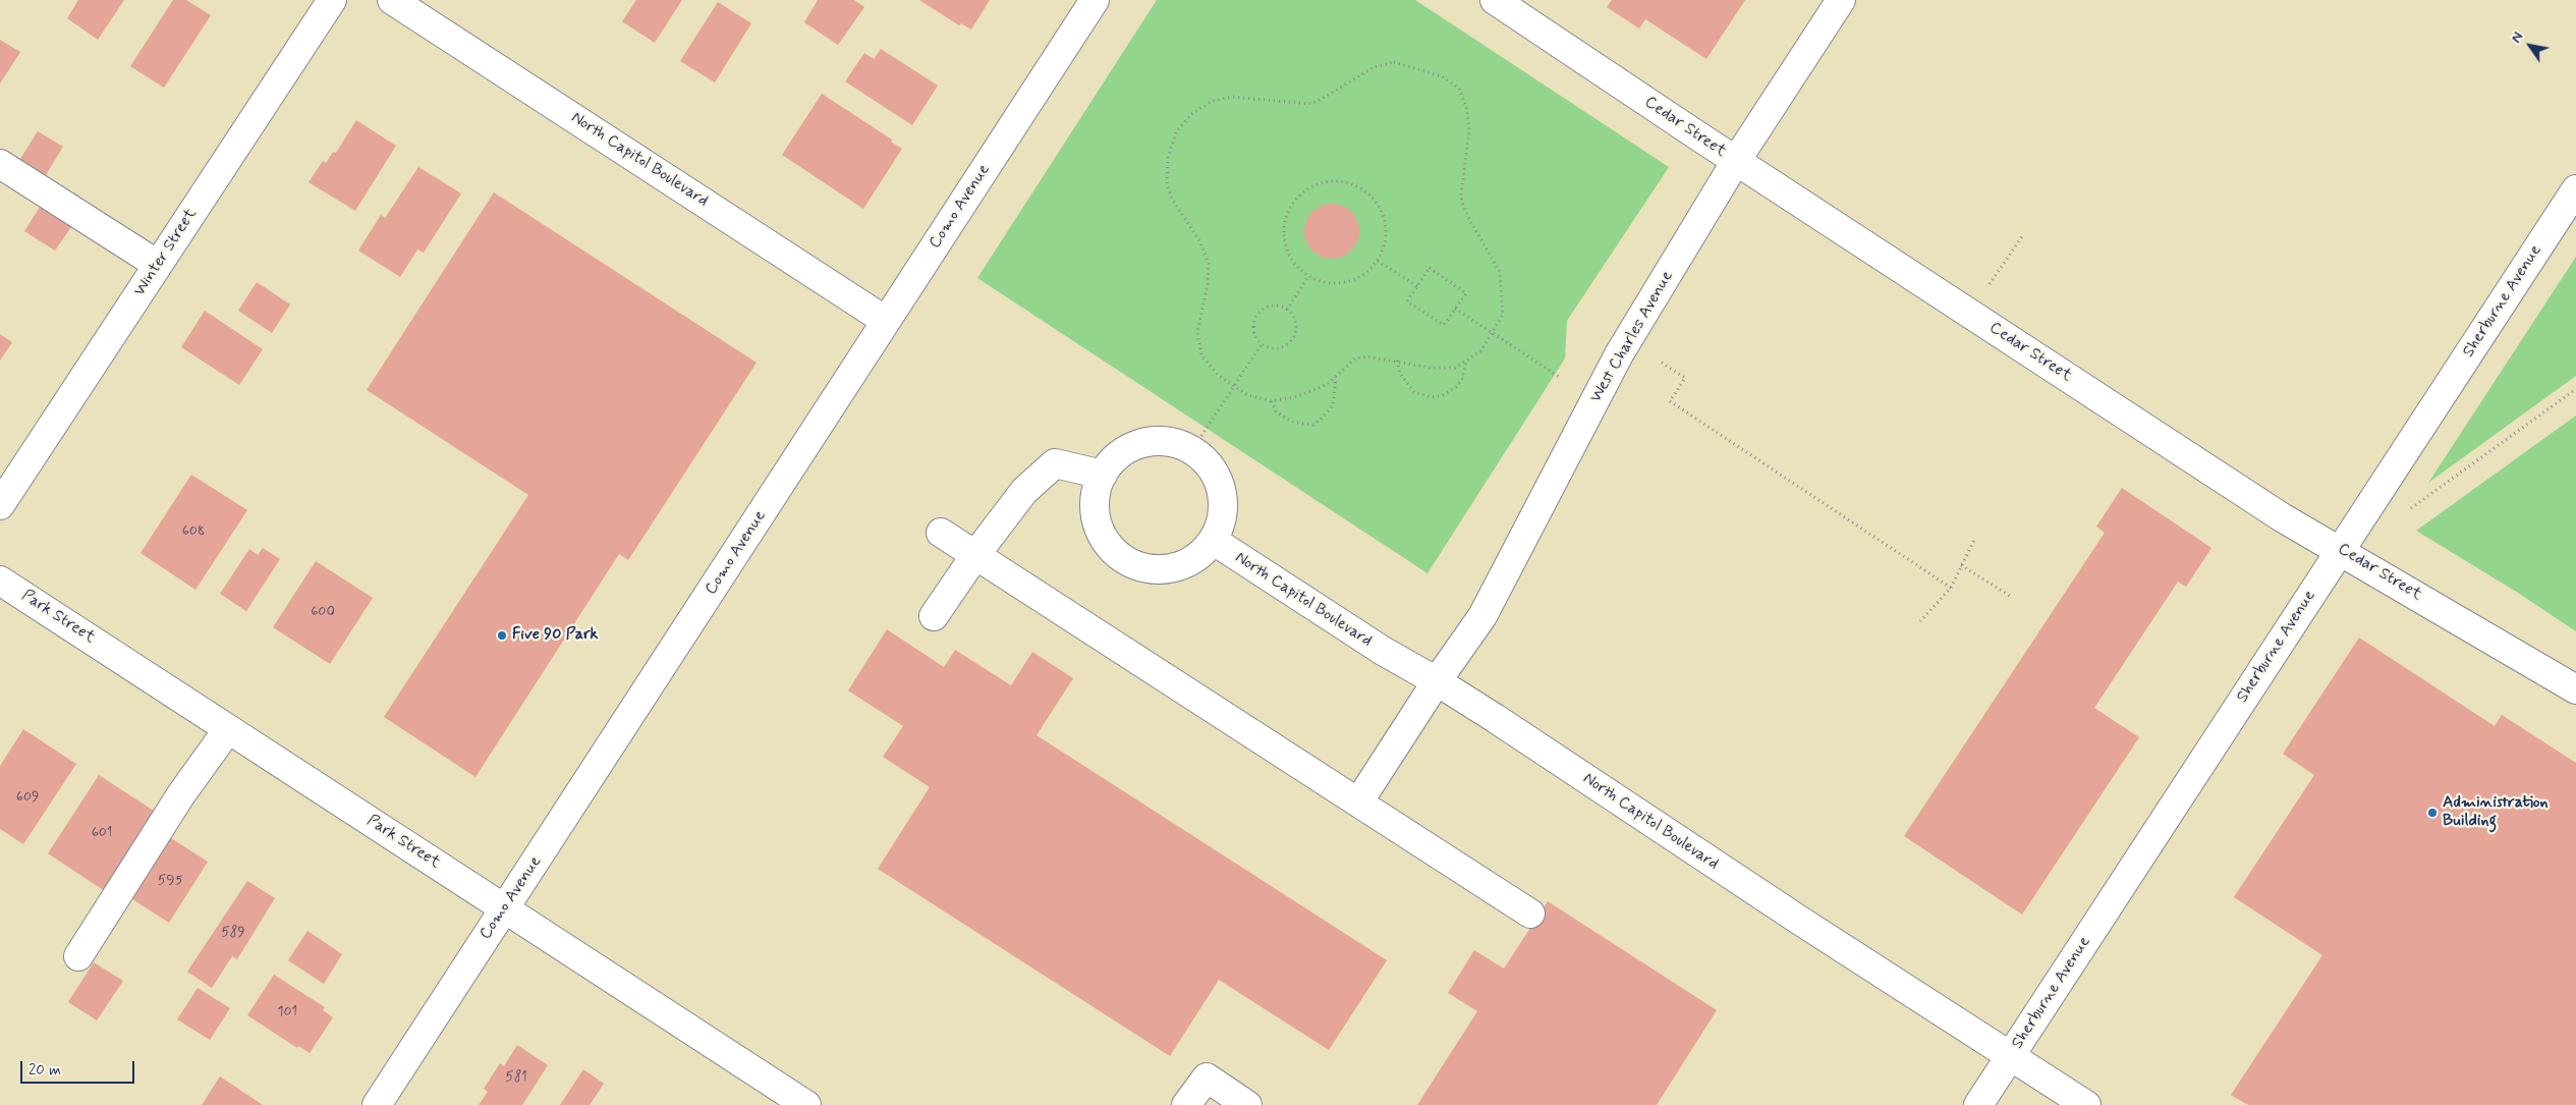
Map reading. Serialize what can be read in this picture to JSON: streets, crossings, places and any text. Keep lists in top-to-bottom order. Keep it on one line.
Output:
{"streets":{"street":["Cedar Street","North Capitol Boulevard","Como Avenue","Winter Street","Sherburne Avenue","West Charles Avenue","Park Street"]},"crossings":[["Cedar Street","Sherburne Avenue"],["Cedar Street","West Charles Avenue"],["North Capitol Boulevard","Como Avenue"],["North Capitol Boulevard","Sherburne Avenue"],["North Capitol Boulevard","West Charles Avenue"],["Como Avenue","Park Street"]],"places":["Five 90 Park","Administration Building"],"house_numbers":["608","600","609","601","595","589","101","581"],"scale_bar":"20 m","north":"top left"}
